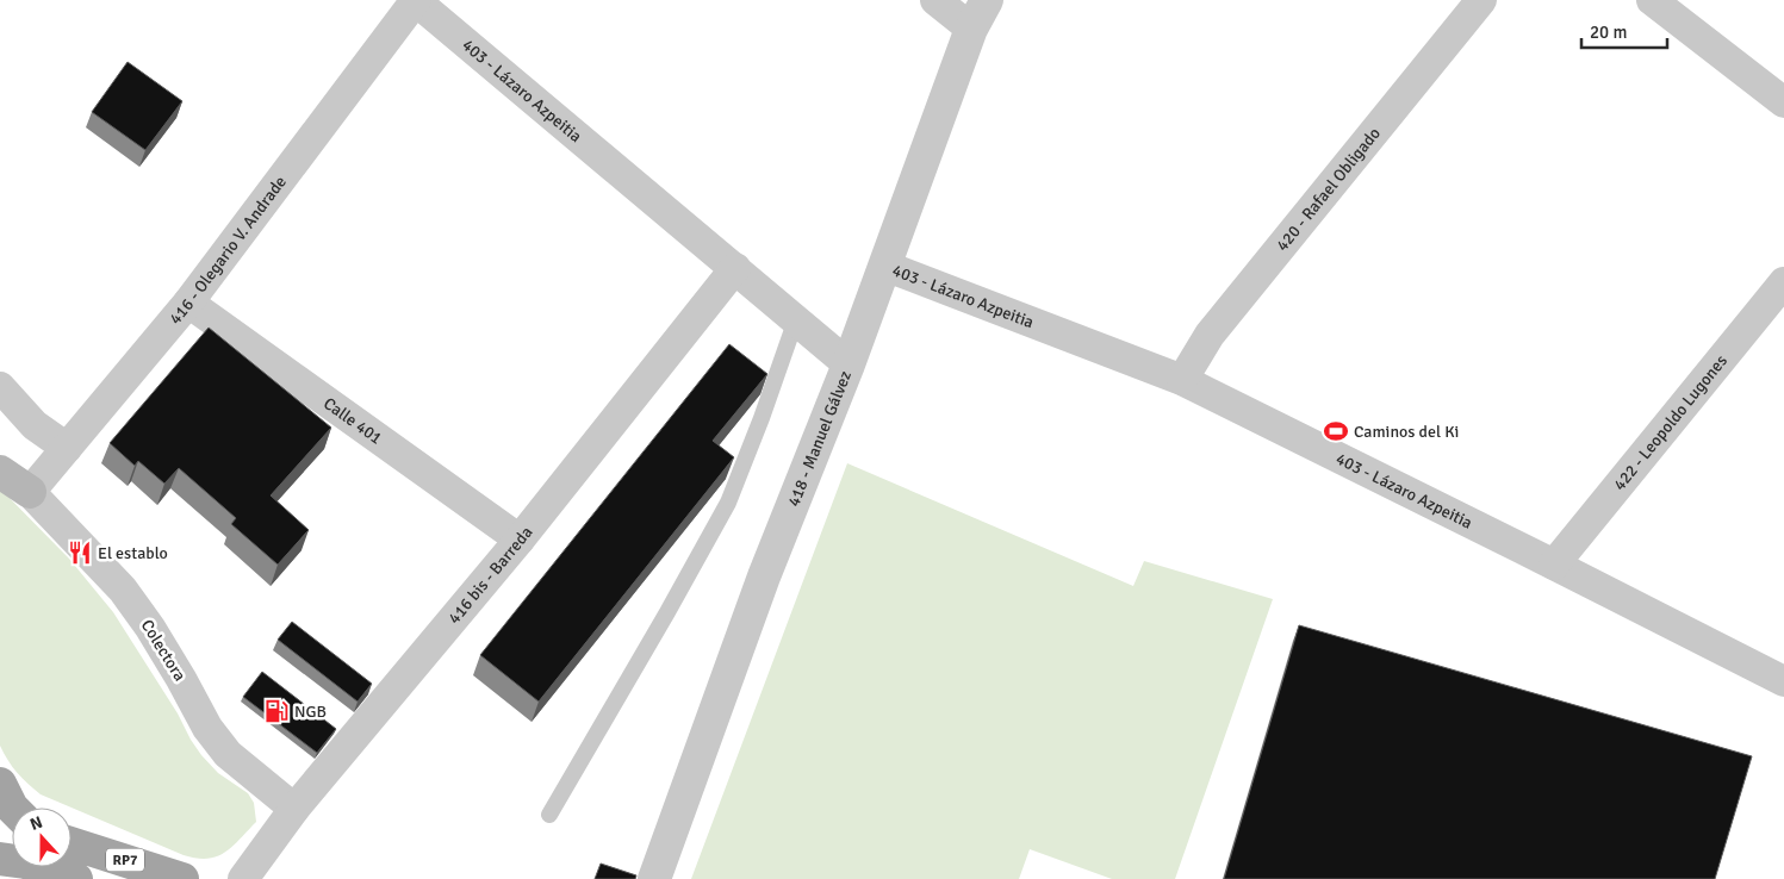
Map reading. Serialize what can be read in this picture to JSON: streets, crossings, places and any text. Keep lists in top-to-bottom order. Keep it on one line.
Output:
{"streets":{"main road":["RP7"],"street":["403 - Lázaro Azpeitia","420 - Rafael Obligado","416 - Olegario V. Andrade","Calle 401","422 - Leopoldo Lugones","418 - Manuel Gálvez","416 bis - Barreda","Colectora"]},"crossings":[["403 - Lázaro Azpeitia","420 - Rafael Obligado"],["403 - Lázaro Azpeitia","416 - Olegario V. Andrade"],["403 - Lázaro Azpeitia","422 - Leopoldo Lugones"],["403 - Lázaro Azpeitia","418 - Manuel Gálvez"],["403 - Lázaro Azpeitia","416 bis - Barreda"],["416 - Olegario V. Andrade","Calle 401"],["416 - Olegario V. Andrade","Colectora"],["Calle 401","416 bis - Barreda"],["416 bis - Barreda","Colectora"]],"places":{"sports":["Caminos del Ki"],"restaurant":["El establo"],"fuel station":["NGB"]},"scale_bar":"20 m","north":"top"}
